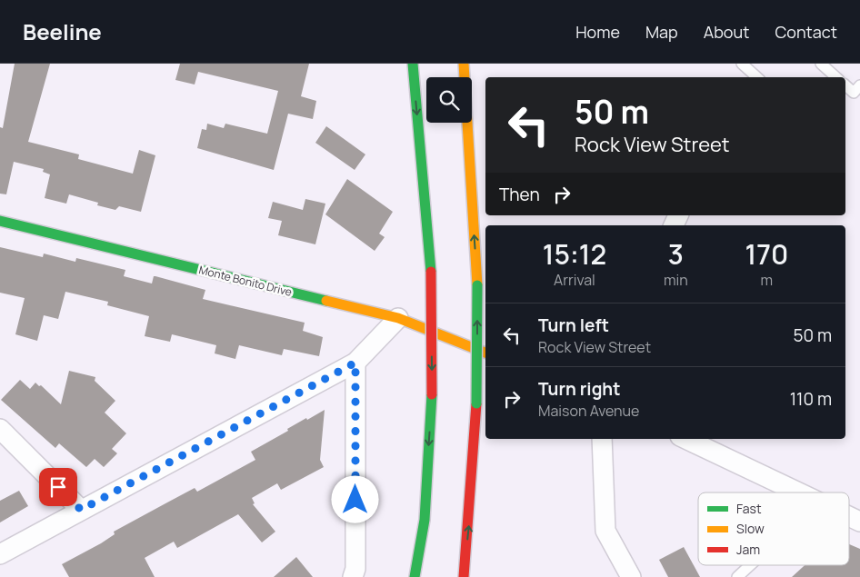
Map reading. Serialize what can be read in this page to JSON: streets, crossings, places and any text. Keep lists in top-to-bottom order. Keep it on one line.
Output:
{"streets":{"main road":["Monte Bonito Drive"]},"legend":["Fast","Slow","Jam"],"page":{"header":"Beeline","nav":["Home","Map","About","Contact"],"turn":["50 m","Rock View Street"],"then":"Then","eta":["15:12","Arrival","3","min","170","m"],"list":[{"name":"Turn left","note":"Rock View Street","value":"50 m"},{"name":"Turn right","note":"Maison Avenue","value":"110 m"}]}}
